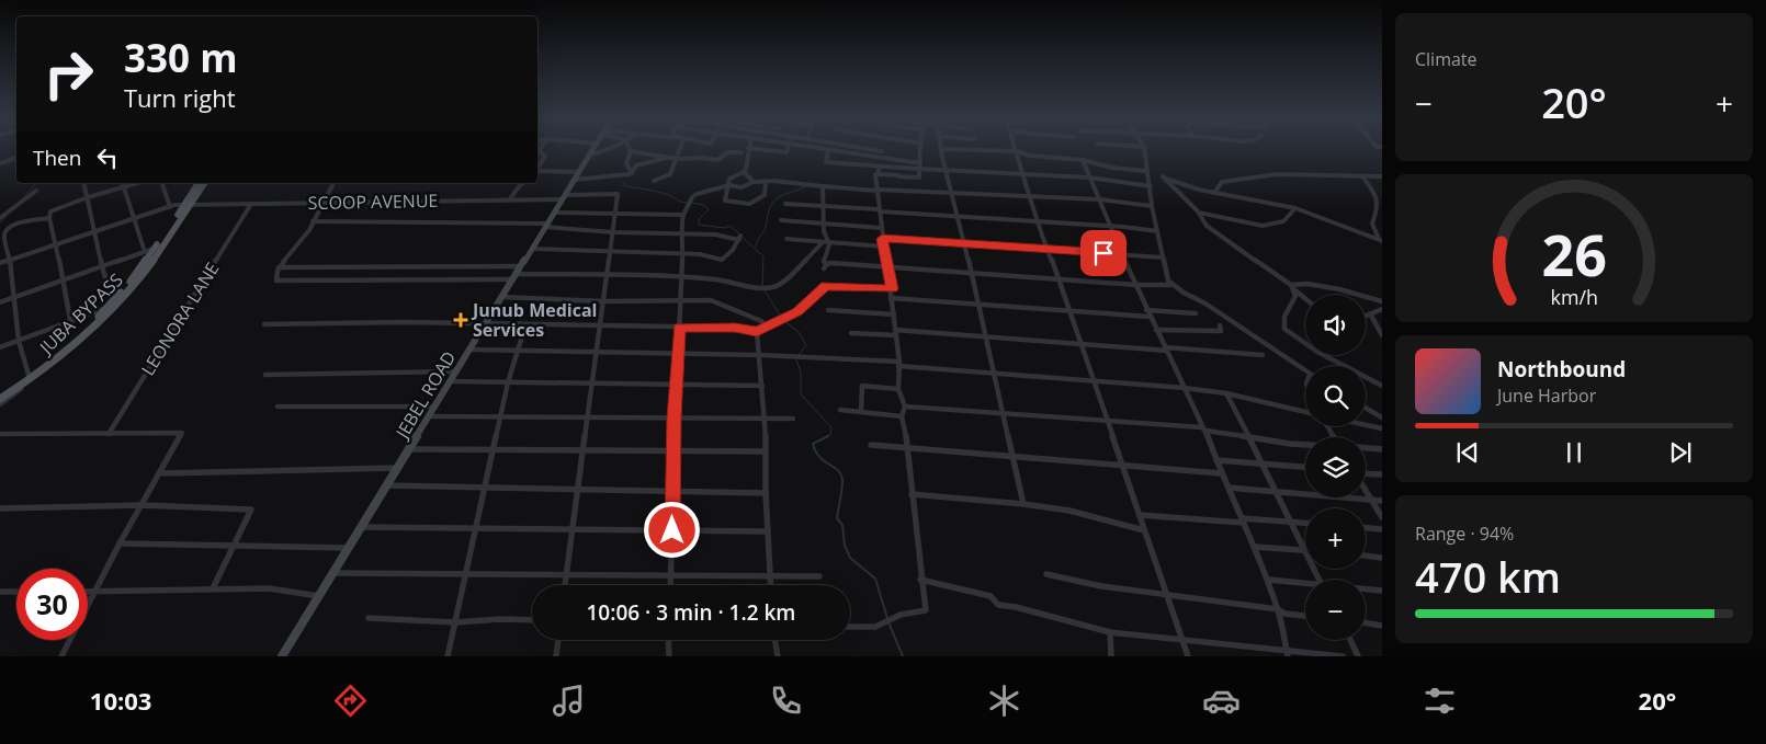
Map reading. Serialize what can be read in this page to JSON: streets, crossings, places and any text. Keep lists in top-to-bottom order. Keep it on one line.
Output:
{"streets":{"main road":["JUBA BYPASS","JEBEL ROAD"],"street":["SCOOP AVENUE","LEONORA LANE"]},"crossings":[["SCOOP AVENUE","JUBA BYPASS"],["SCOOP AVENUE","LEONORA LANE"],["SCOOP AVENUE","JEBEL ROAD"]],"places":{"health":["Junub Medical Services"]},"page":{"tile":["Climate",["Range · 94%","470 km"]],"turn":["330 m","Turn right"],"heat":["−","20°","+"],"then":"Then","map_buttons":["+","−"],"song":["Northbound","June Harbor"],"limit":"30","trip":"10:06 · 3 min · 1.2 km","tabs":["10:03","20°"],"gauge":["26","km/h"]}}
